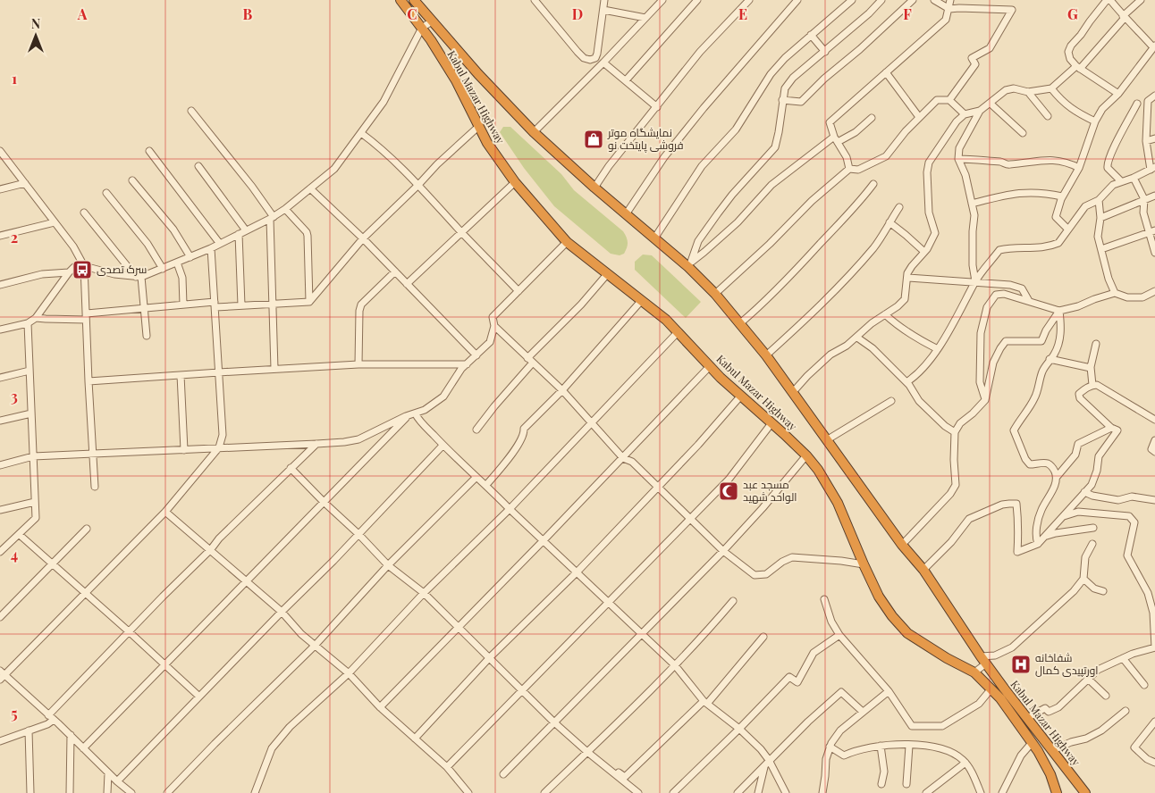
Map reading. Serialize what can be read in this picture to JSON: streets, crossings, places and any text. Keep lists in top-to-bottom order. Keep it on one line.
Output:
{"streets":{"highway":["Kabul Mazar Highway"]},"places":{"shop":["نمایشگاه موتر فروشی پایتخت نو"],"bus stop":["سرک تصدی"],"mosque":["مسجد عبد الواحد شهید"],"hospital":["شفاخانه اورتپیدی کمال"]},"north":"top","grid":{"columns":["A","B","C","D","E","F","G"],"rows":["1","2","3","4","5"]}}
